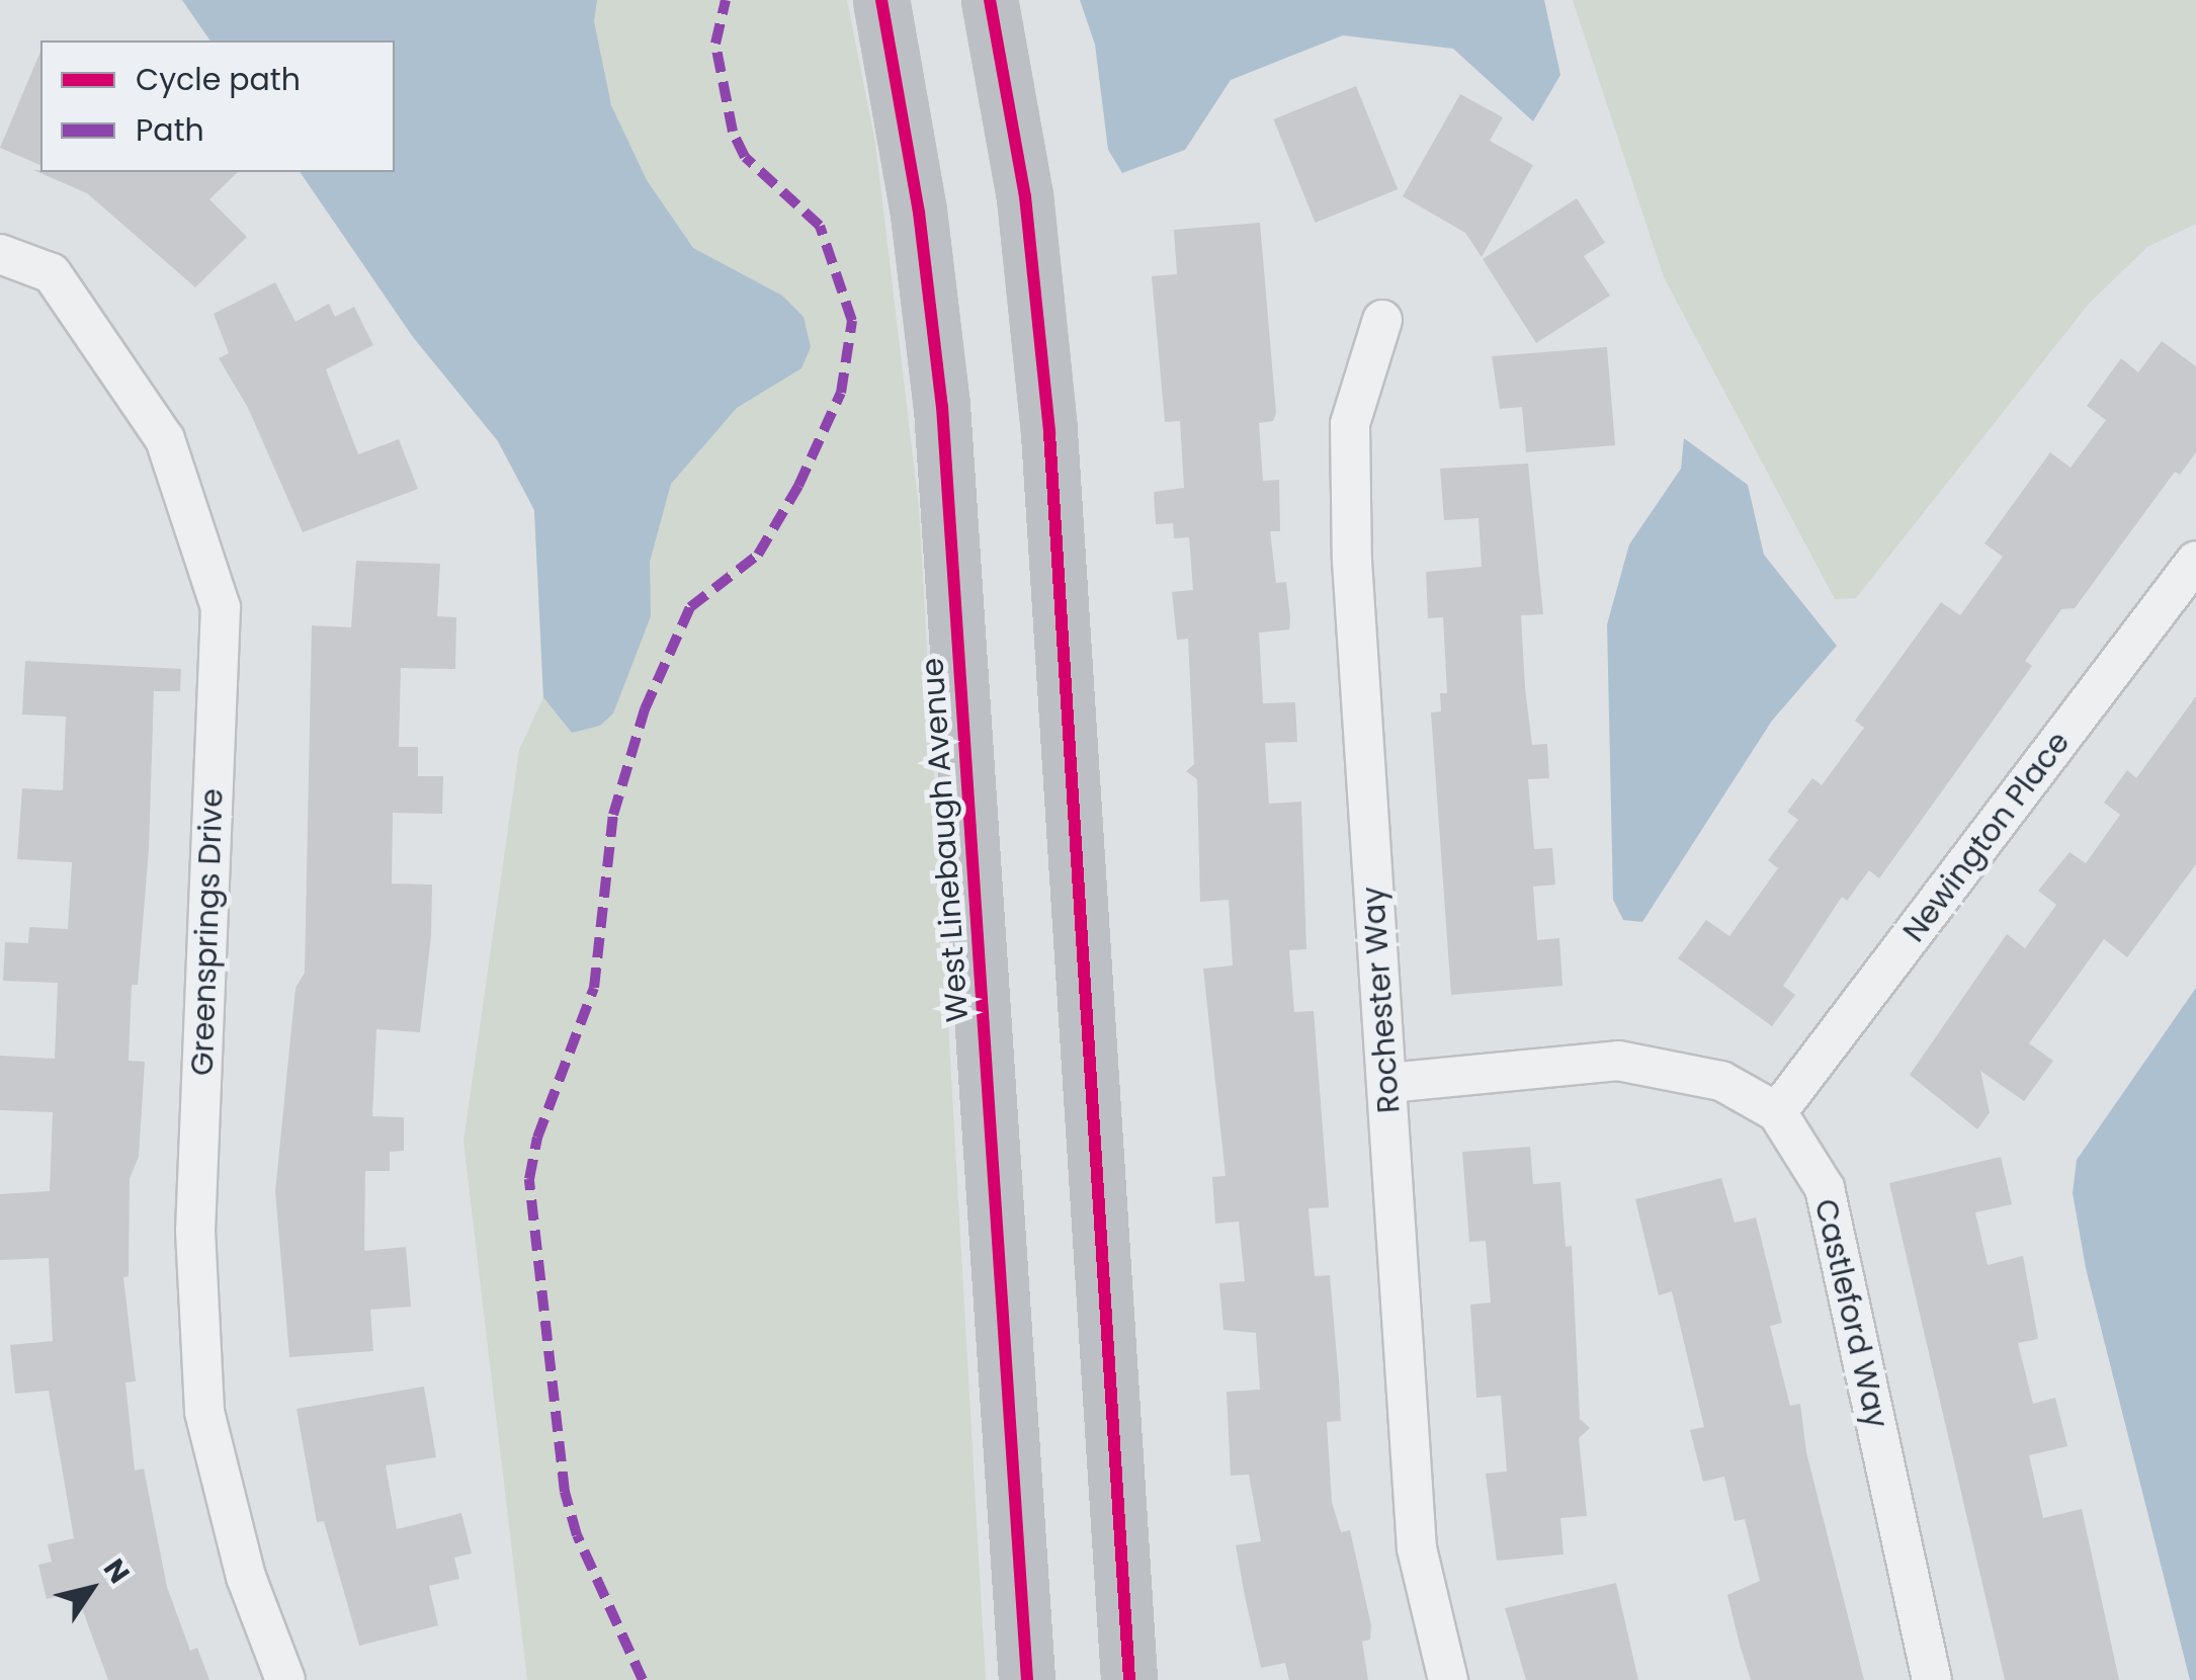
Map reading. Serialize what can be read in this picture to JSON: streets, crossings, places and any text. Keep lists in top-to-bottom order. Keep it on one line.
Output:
{"streets":{"main road":["West Linebaugh Avenue"],"street":["Newington Place","Greensprings Drive","Rochester Way","Castleford Way"]},"crossings":[["Newington Place","Castleford Way"],["Rochester Way","Castleford Way"]],"legend":["Cycle path","Path"],"north":"top right"}
